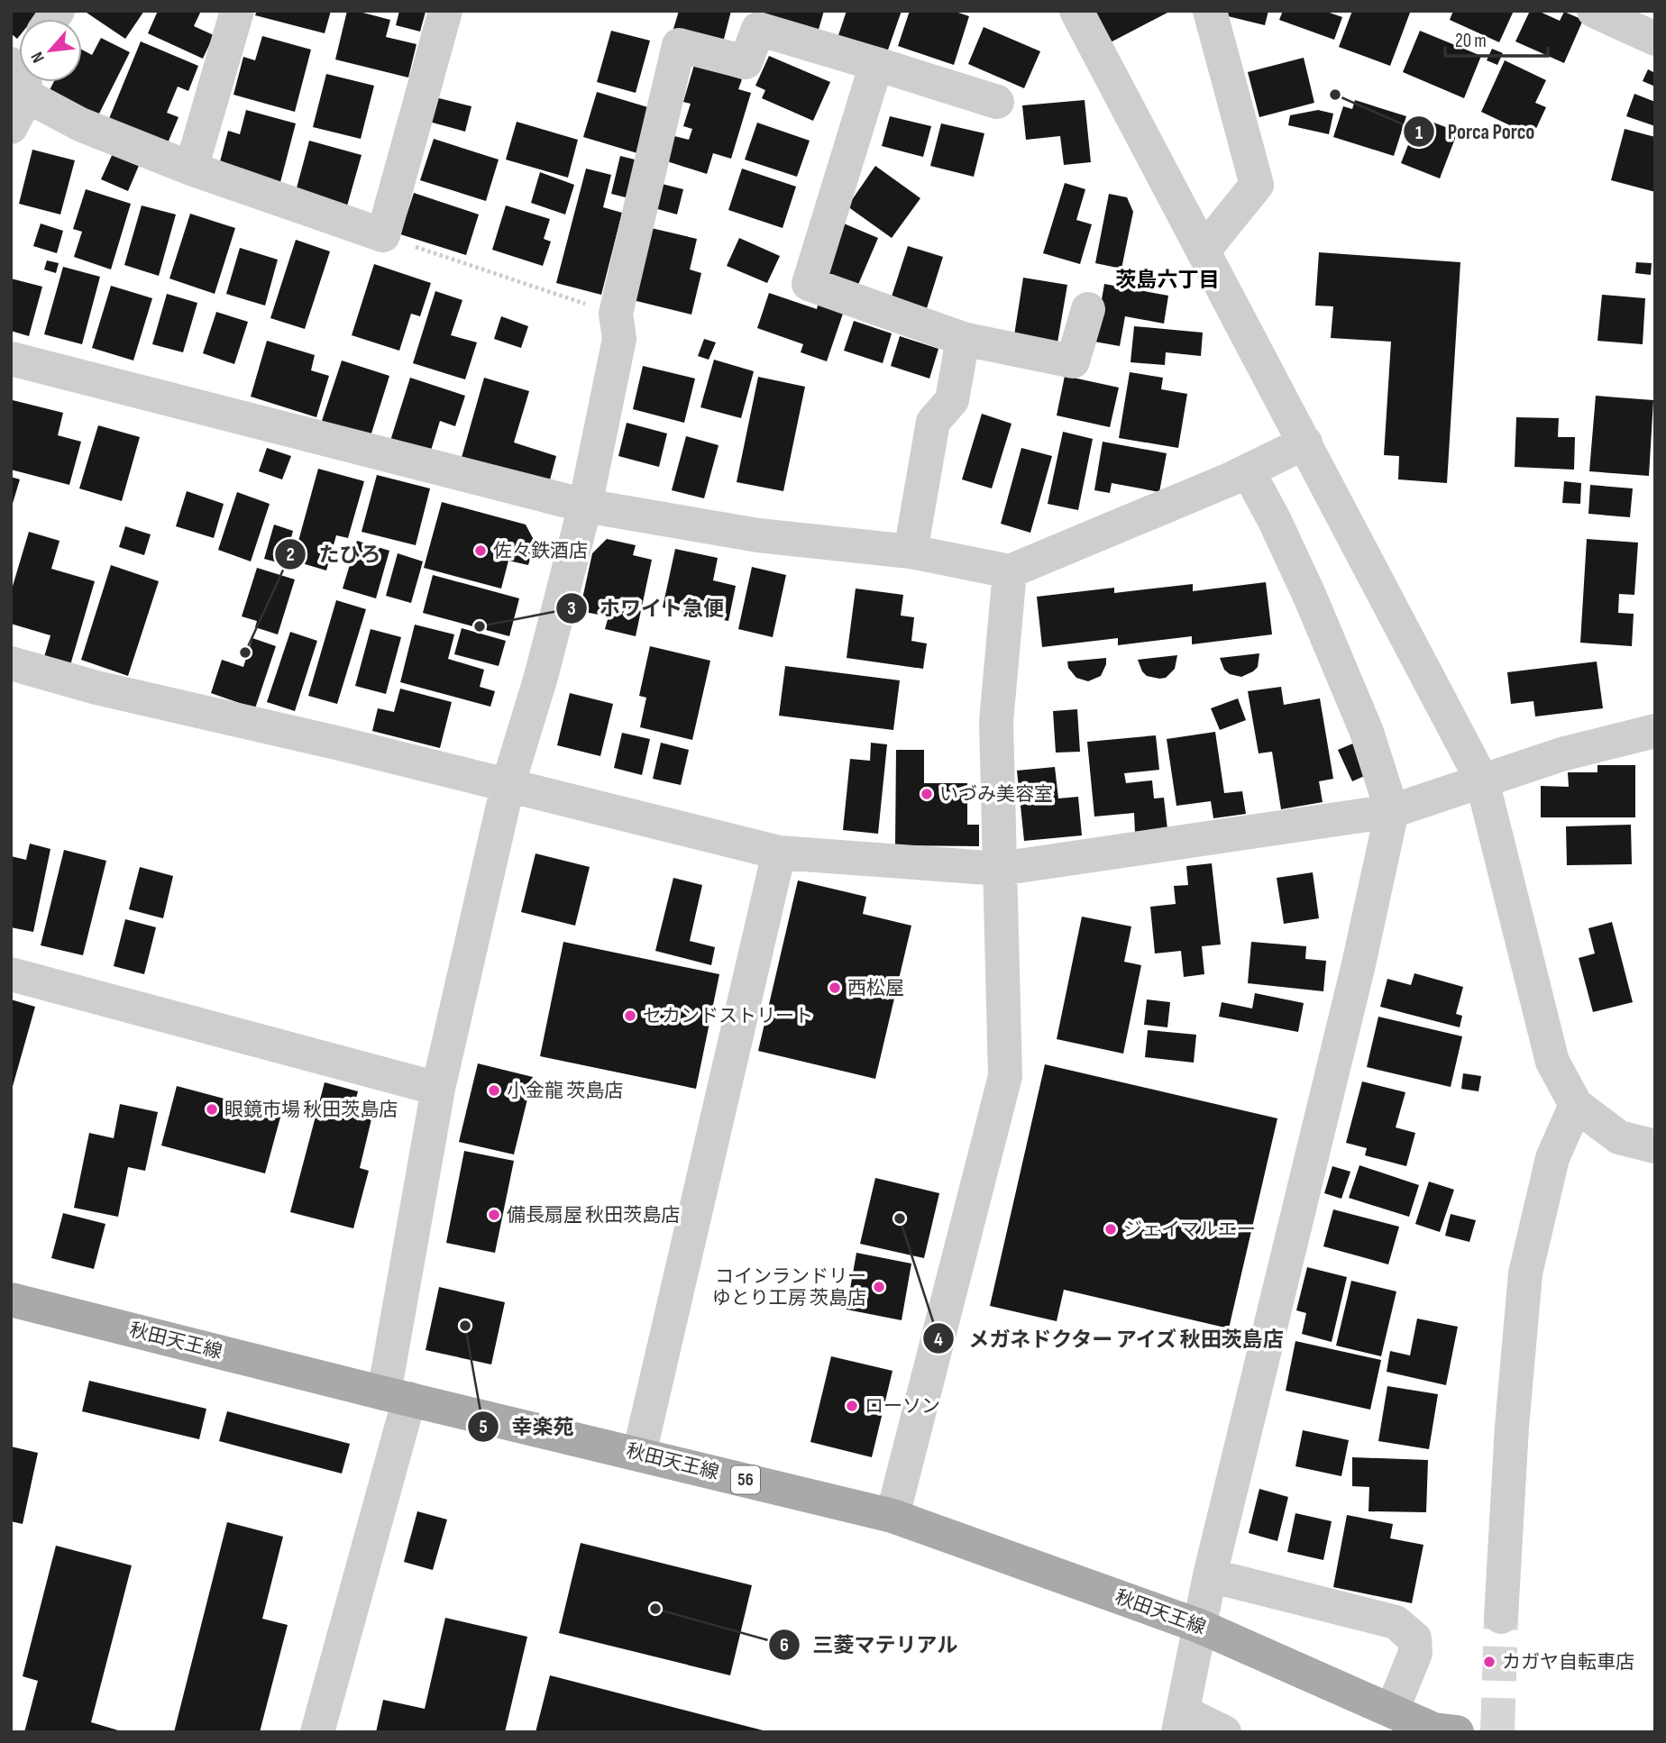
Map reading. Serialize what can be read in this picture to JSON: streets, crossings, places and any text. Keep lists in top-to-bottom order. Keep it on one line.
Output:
{"streets":{"main road":["秋田天王線","56"]},"districts":["茨島六丁目"],"places":["Porca Porco","佐々鉄酒店","ホワイト急便","たひろ","いづみ美容室","西松屋","セカンドストリート","小金龍 茨島店","眼鏡市場 秋田茨島店","備長扇屋 秋田茨島店","メガネドクター アイズ 秋田茨島店","ジェイマルエー","コインランドリー ゆとり工房 茨島店","幸楽苑","ローソン","三菱マテリアル","カガヤ自転車店"],"scale_bar":"20 m","north":"bottom left"}
